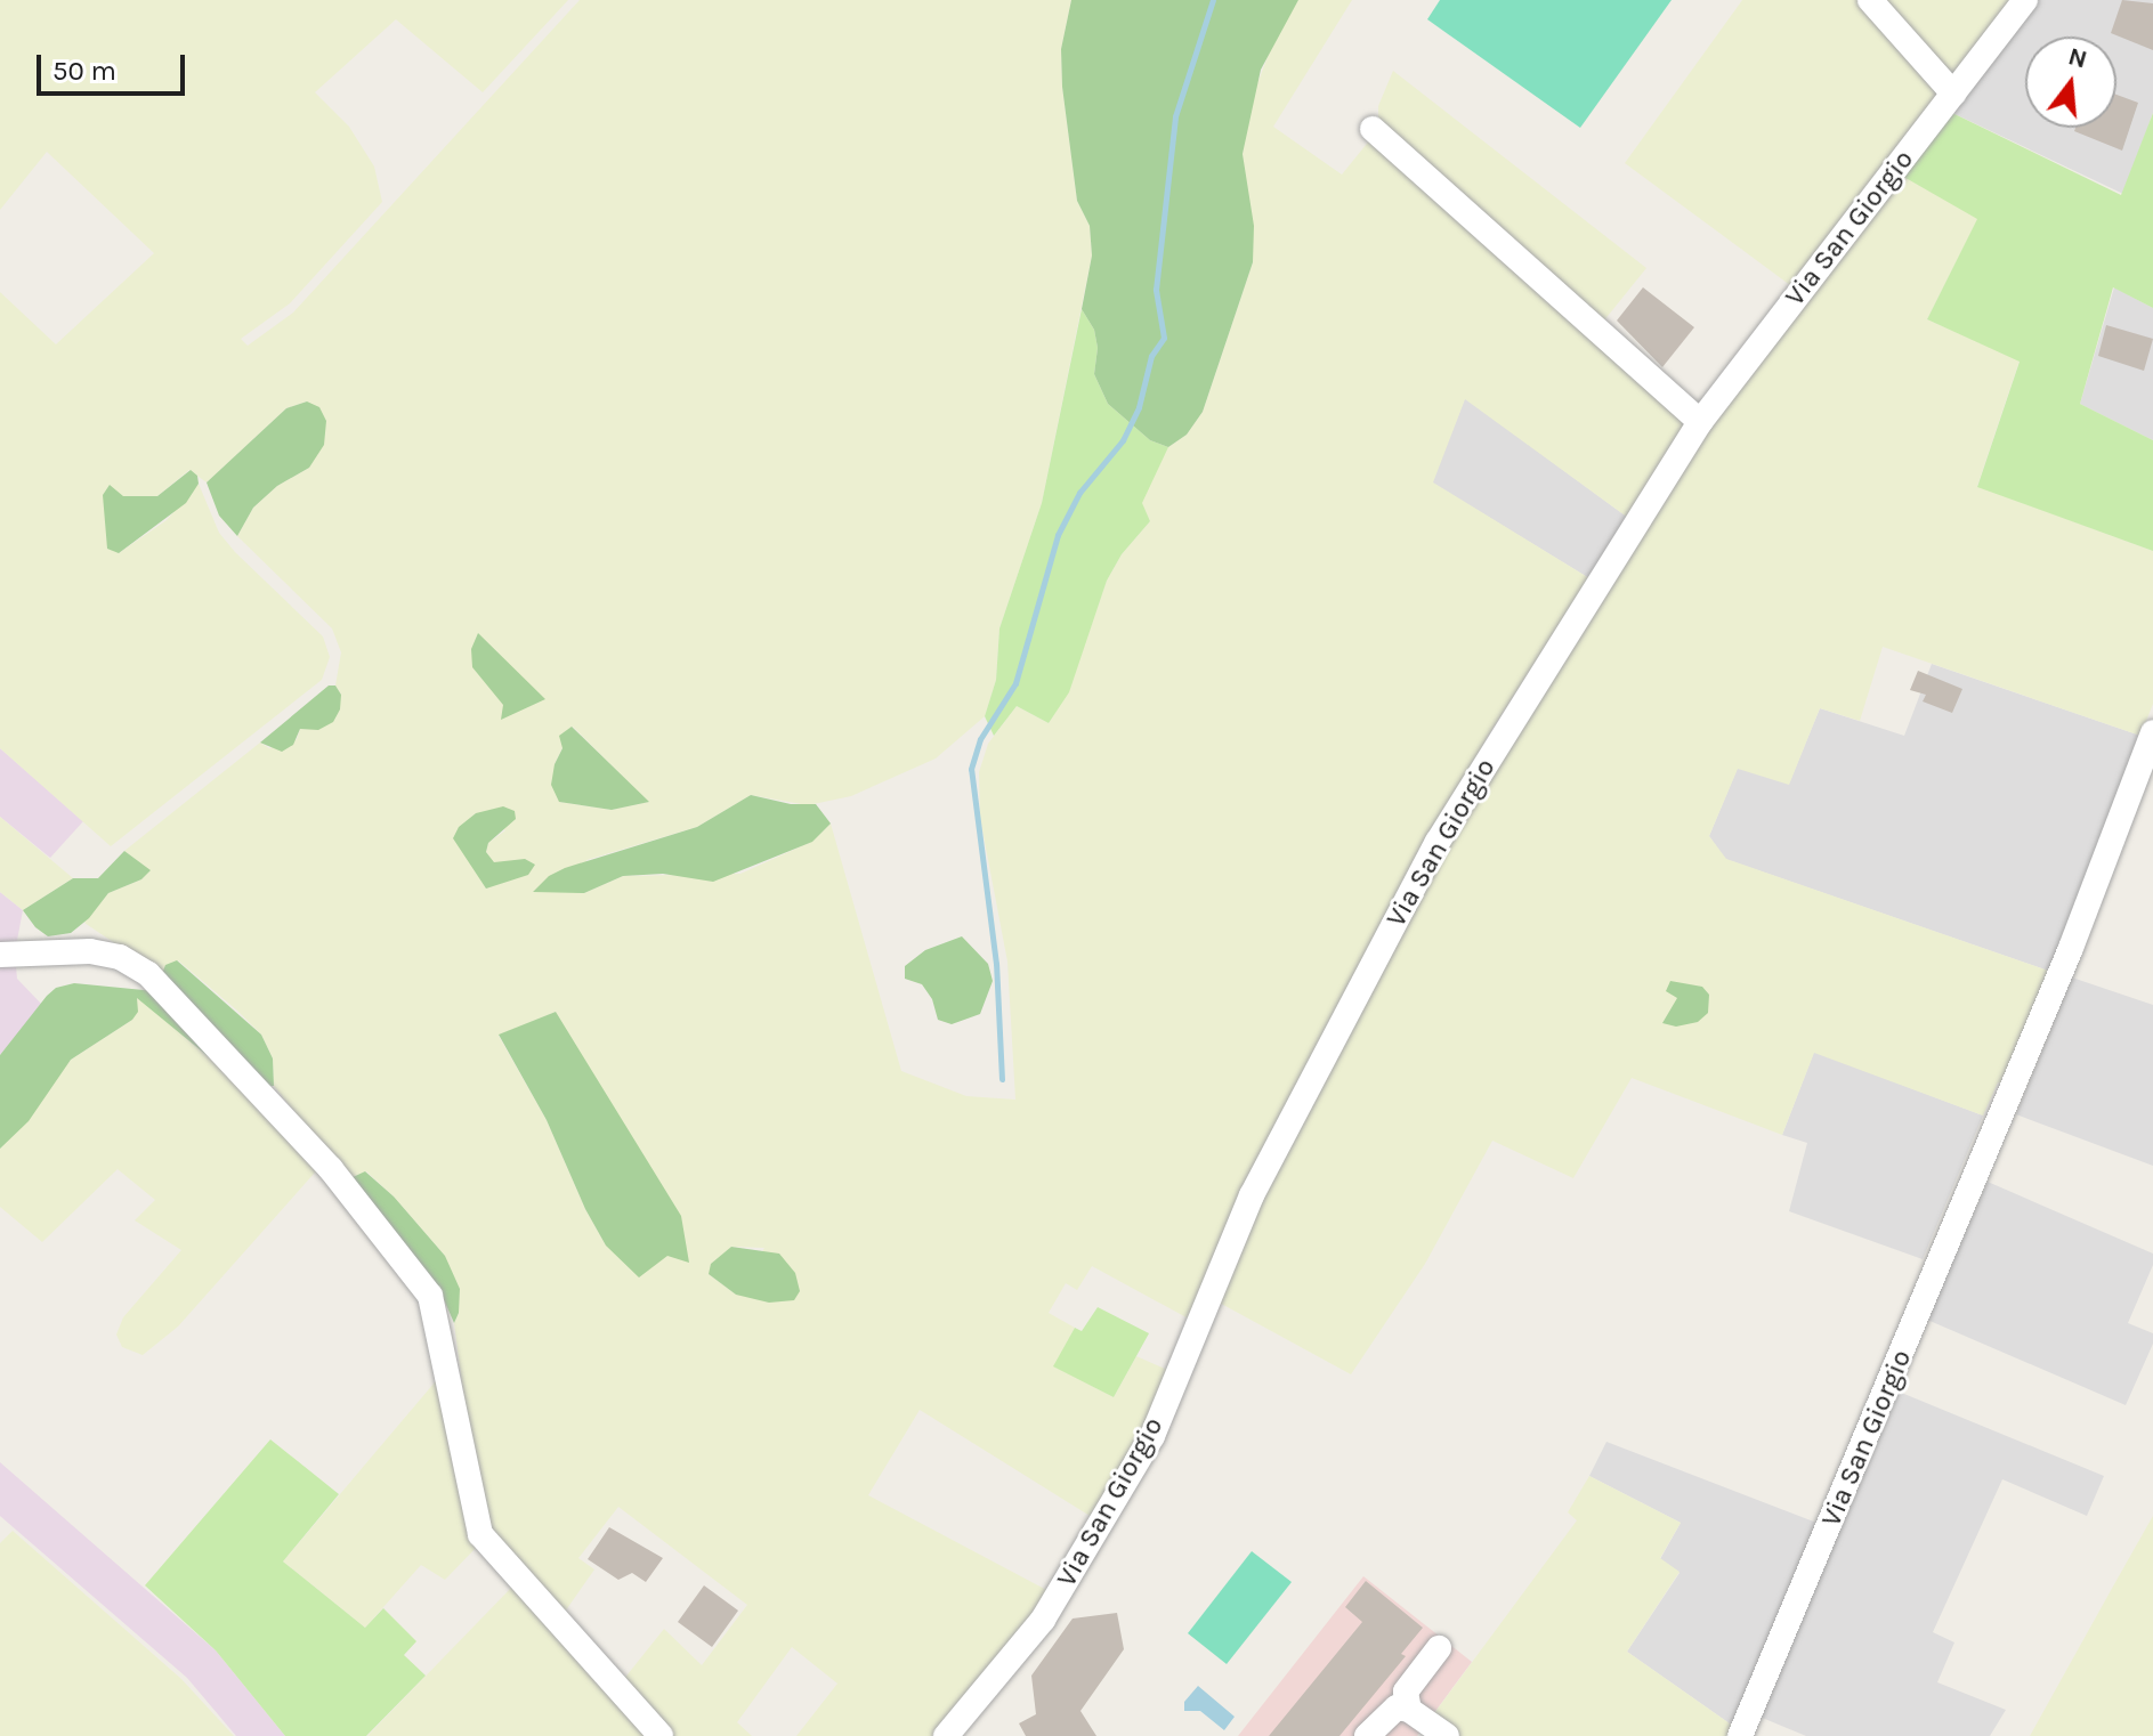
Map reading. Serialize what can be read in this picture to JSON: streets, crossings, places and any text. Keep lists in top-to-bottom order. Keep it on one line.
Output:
{"streets":{"street":["Via San Giorgio"]},"scale_bar":"50 m","north":"top"}
